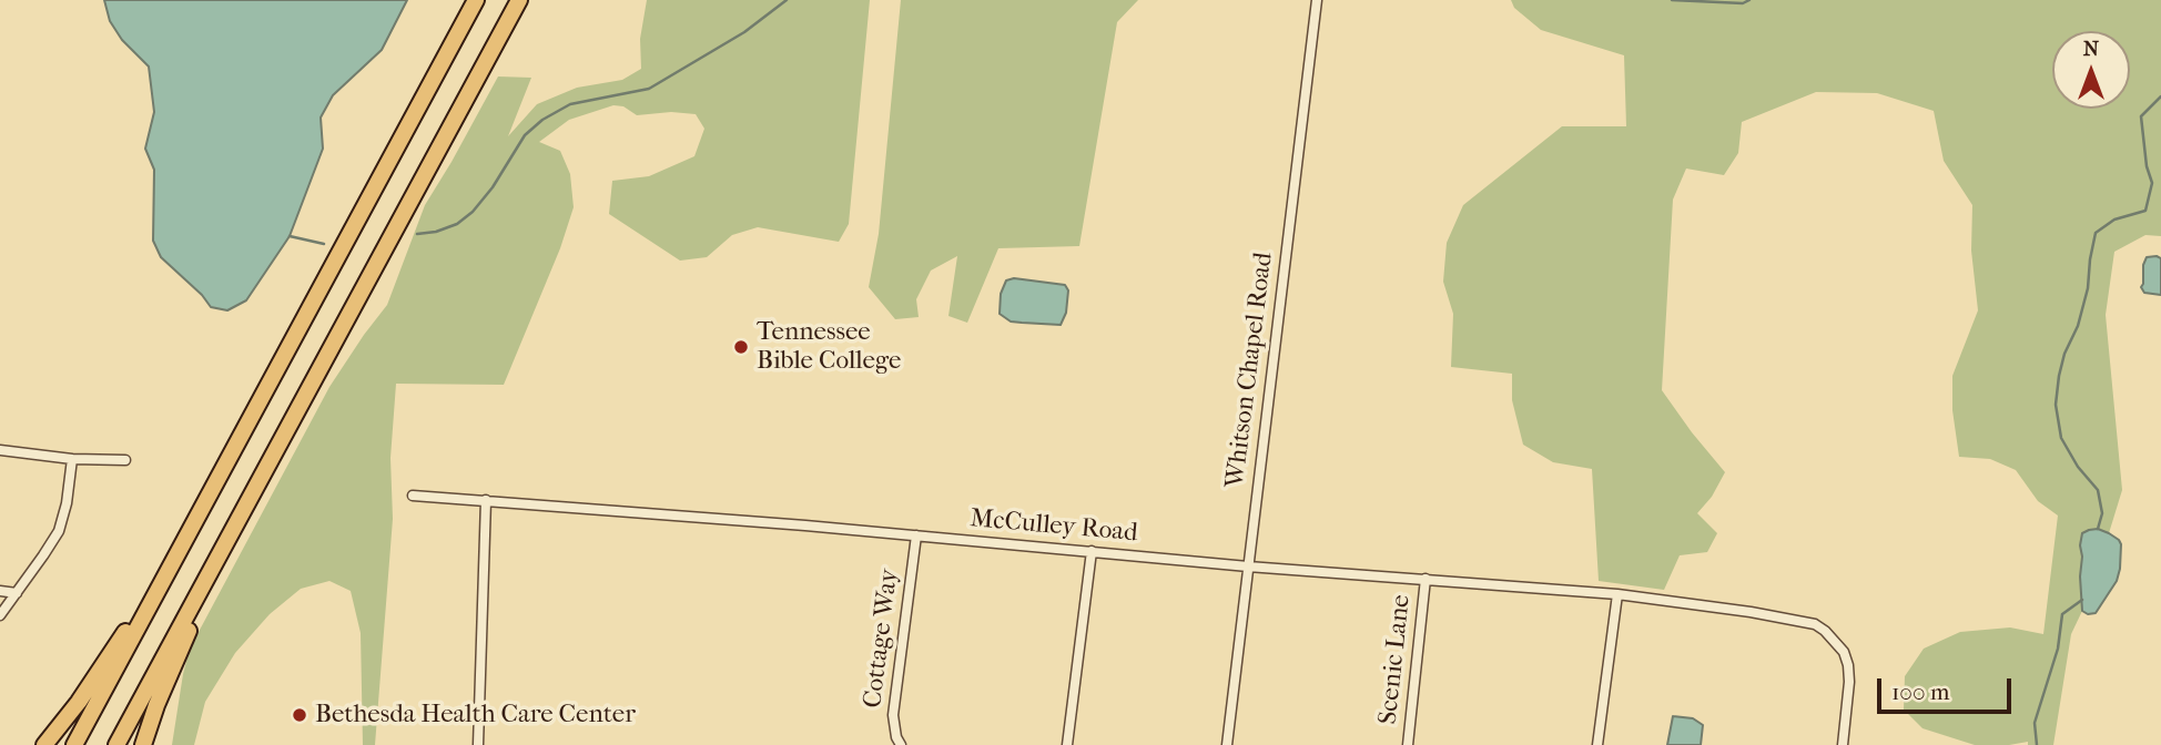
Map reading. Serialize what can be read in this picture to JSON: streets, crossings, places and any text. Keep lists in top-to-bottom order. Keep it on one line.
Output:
{"streets":{"street":["Whitson Chapel Road","McCulley Road","Cottage Way","Scenic Lane"]},"crossings":[["Whitson Chapel Road","McCulley Road"],["McCulley Road","Cottage Way"],["McCulley Road","Scenic Lane"]],"places":["Tennessee Bible College","Bethesda Health Care Center"],"scale_bar":"100 m","north":"top"}
